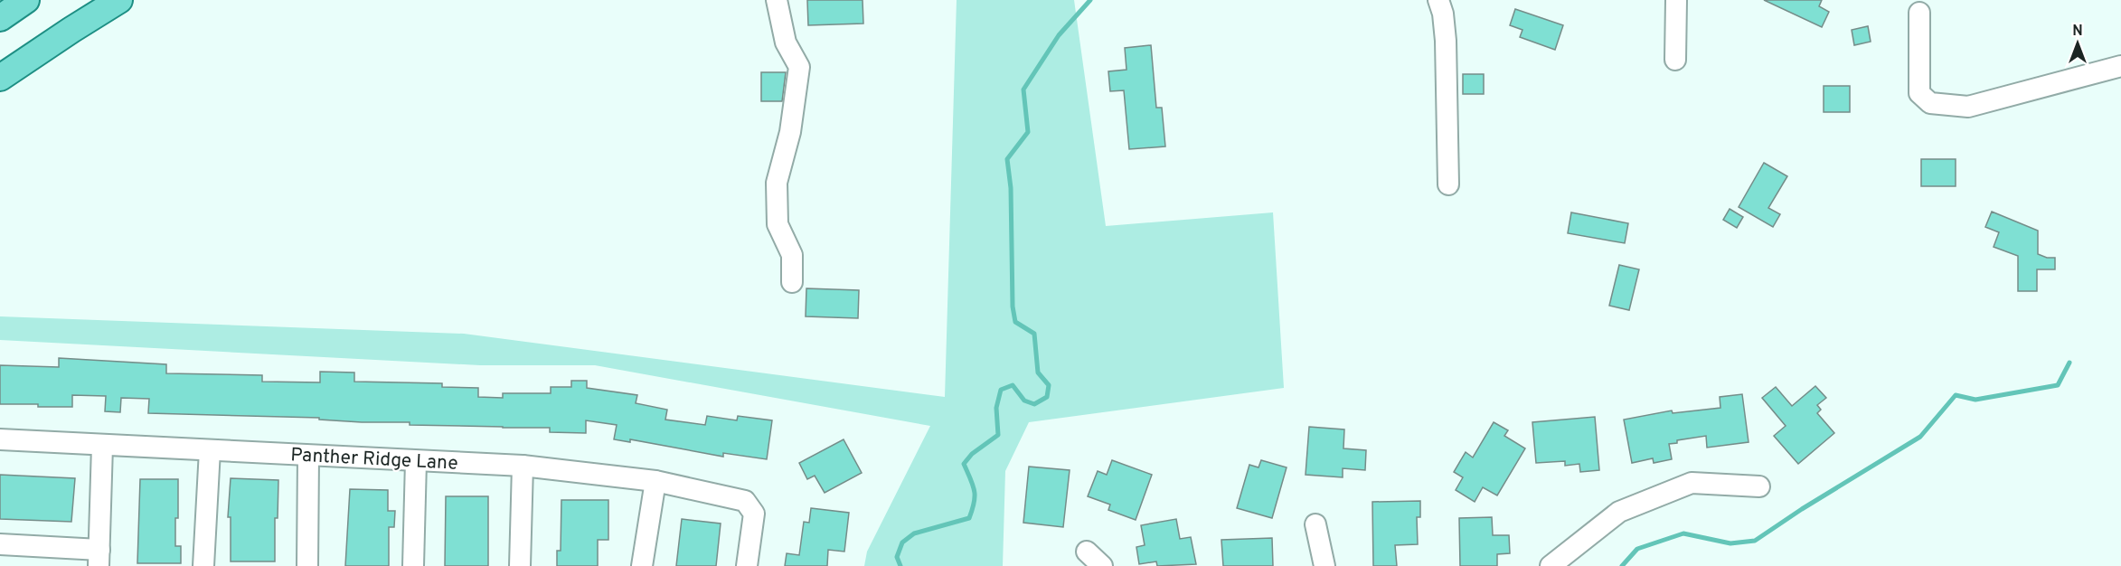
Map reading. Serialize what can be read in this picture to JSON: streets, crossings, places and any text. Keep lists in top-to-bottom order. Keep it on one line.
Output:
{"streets":{"street":["Panther Ridge Lane"]},"north":"top"}
